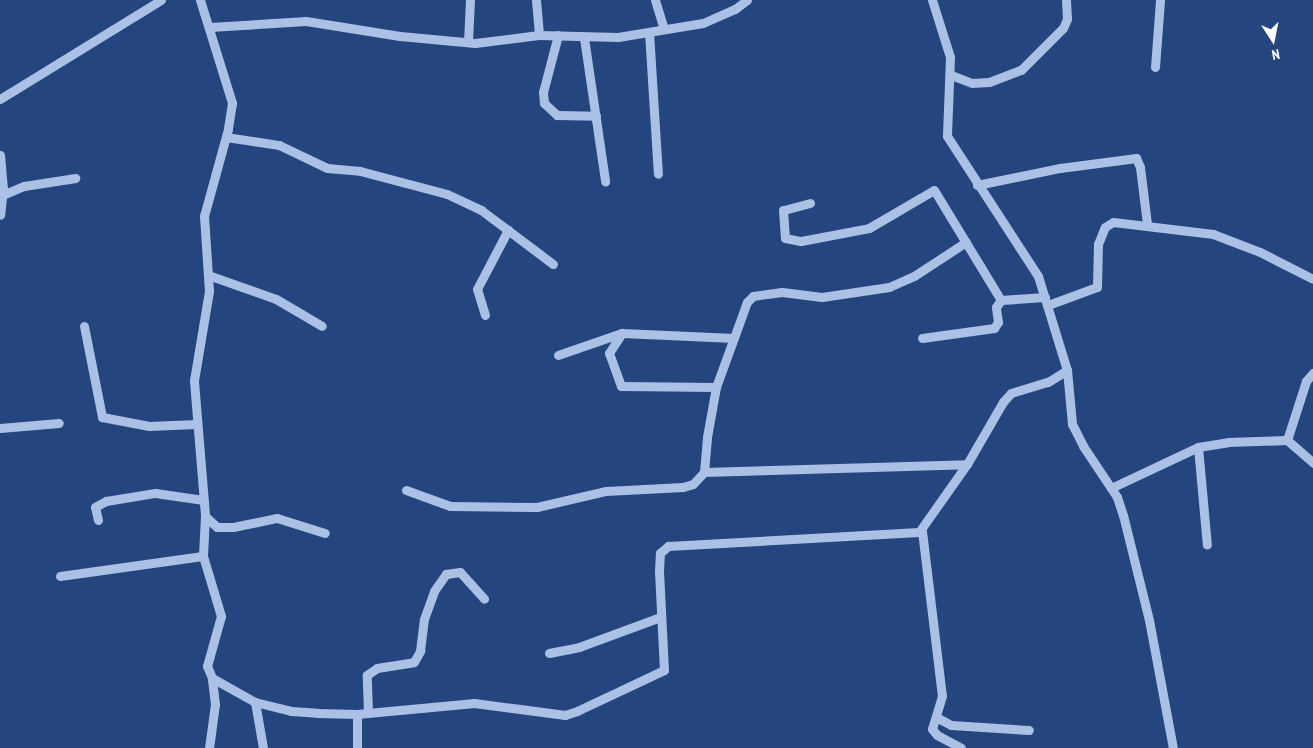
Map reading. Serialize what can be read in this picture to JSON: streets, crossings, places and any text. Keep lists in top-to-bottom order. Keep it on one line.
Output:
{"north":"bottom"}
